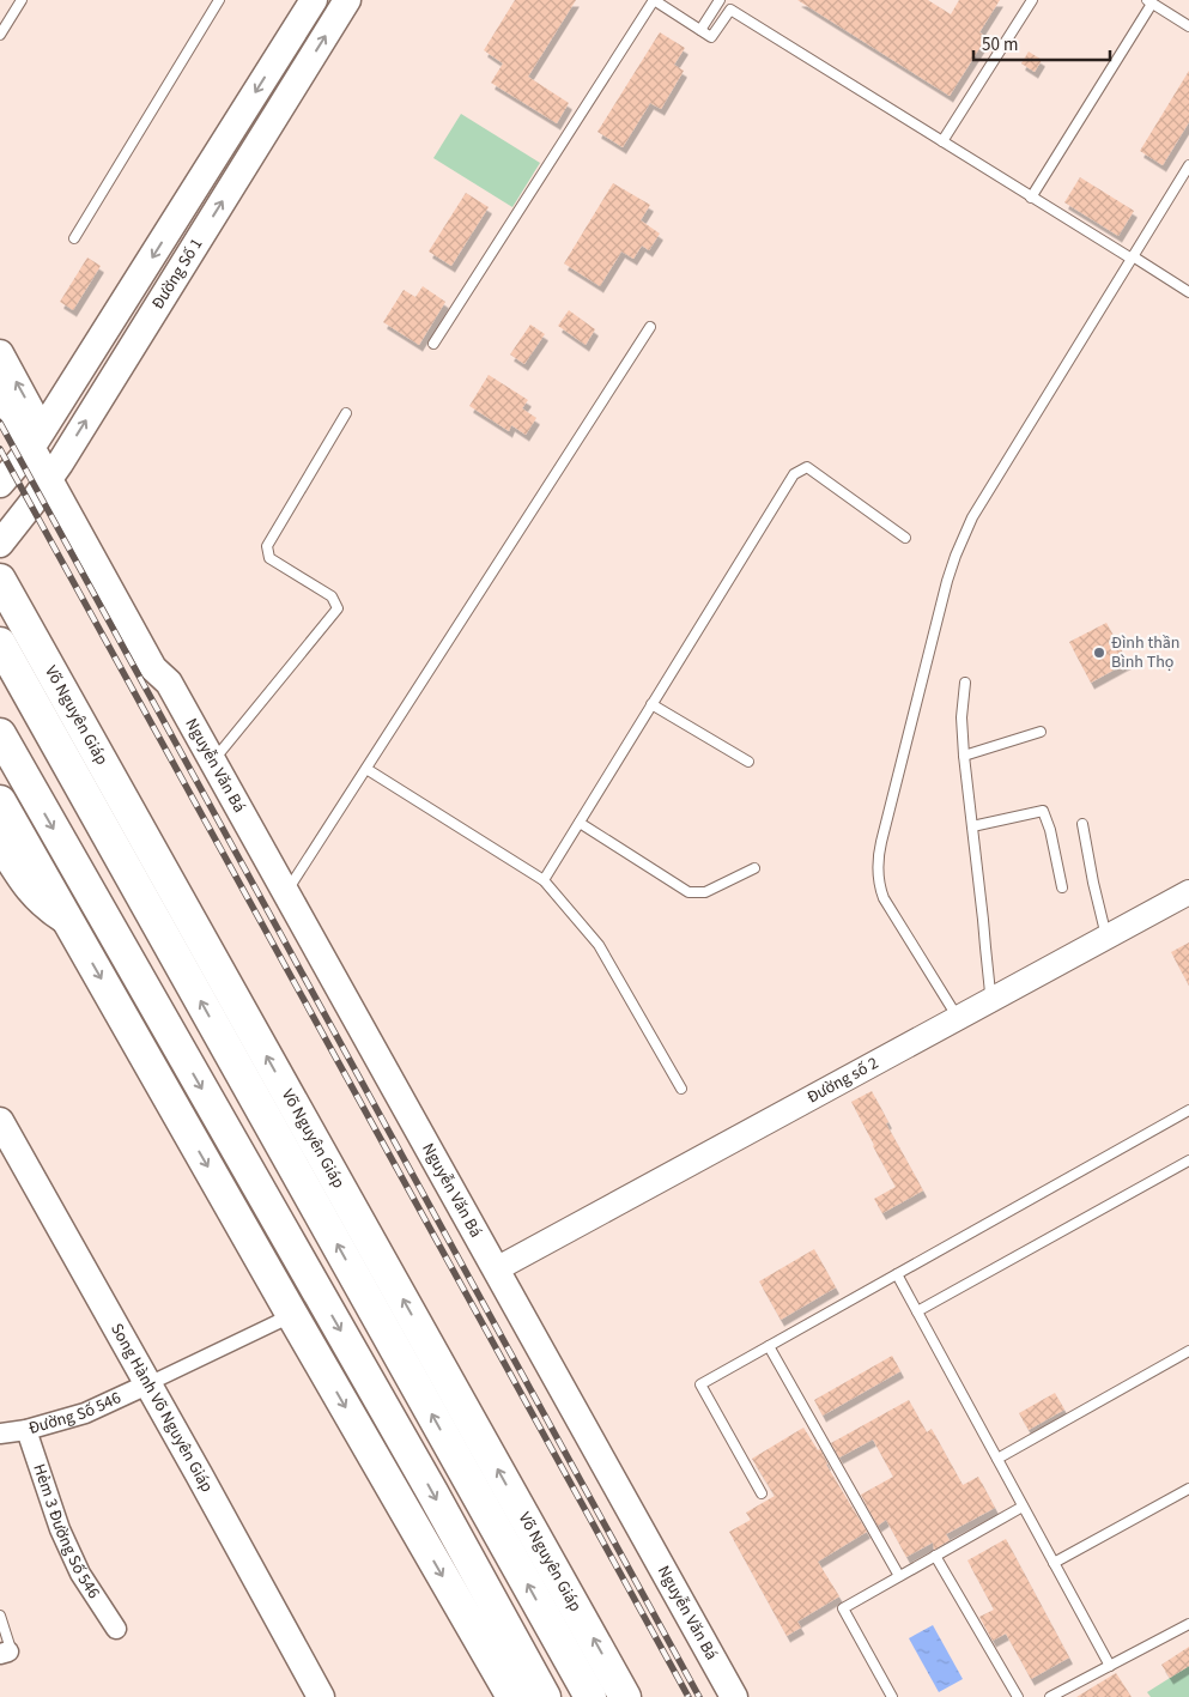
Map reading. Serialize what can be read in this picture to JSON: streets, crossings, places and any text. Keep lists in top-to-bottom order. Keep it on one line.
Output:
{"streets":{"highway":["Võ Nguyên Giáp"],"main road":["Đường Số 1","Nguyễn Văn Bá","Song Hành Võ Nguyên Giáp"],"street":["Đường số 2","Đường Số 546","Hẻm 3 Đường Số 546"]},"crossings":[["Đường Số 1","Nguyễn Văn Bá"],["Nguyễn Văn Bá","Đường số 2"],["Song Hành Võ Nguyên Giáp","Đường Số 546"],["Đường Số 546","Hẻm 3 Đường Số 546"]],"places":["Đình thần Bình Thọ"],"scale_bar":"50 m"}
